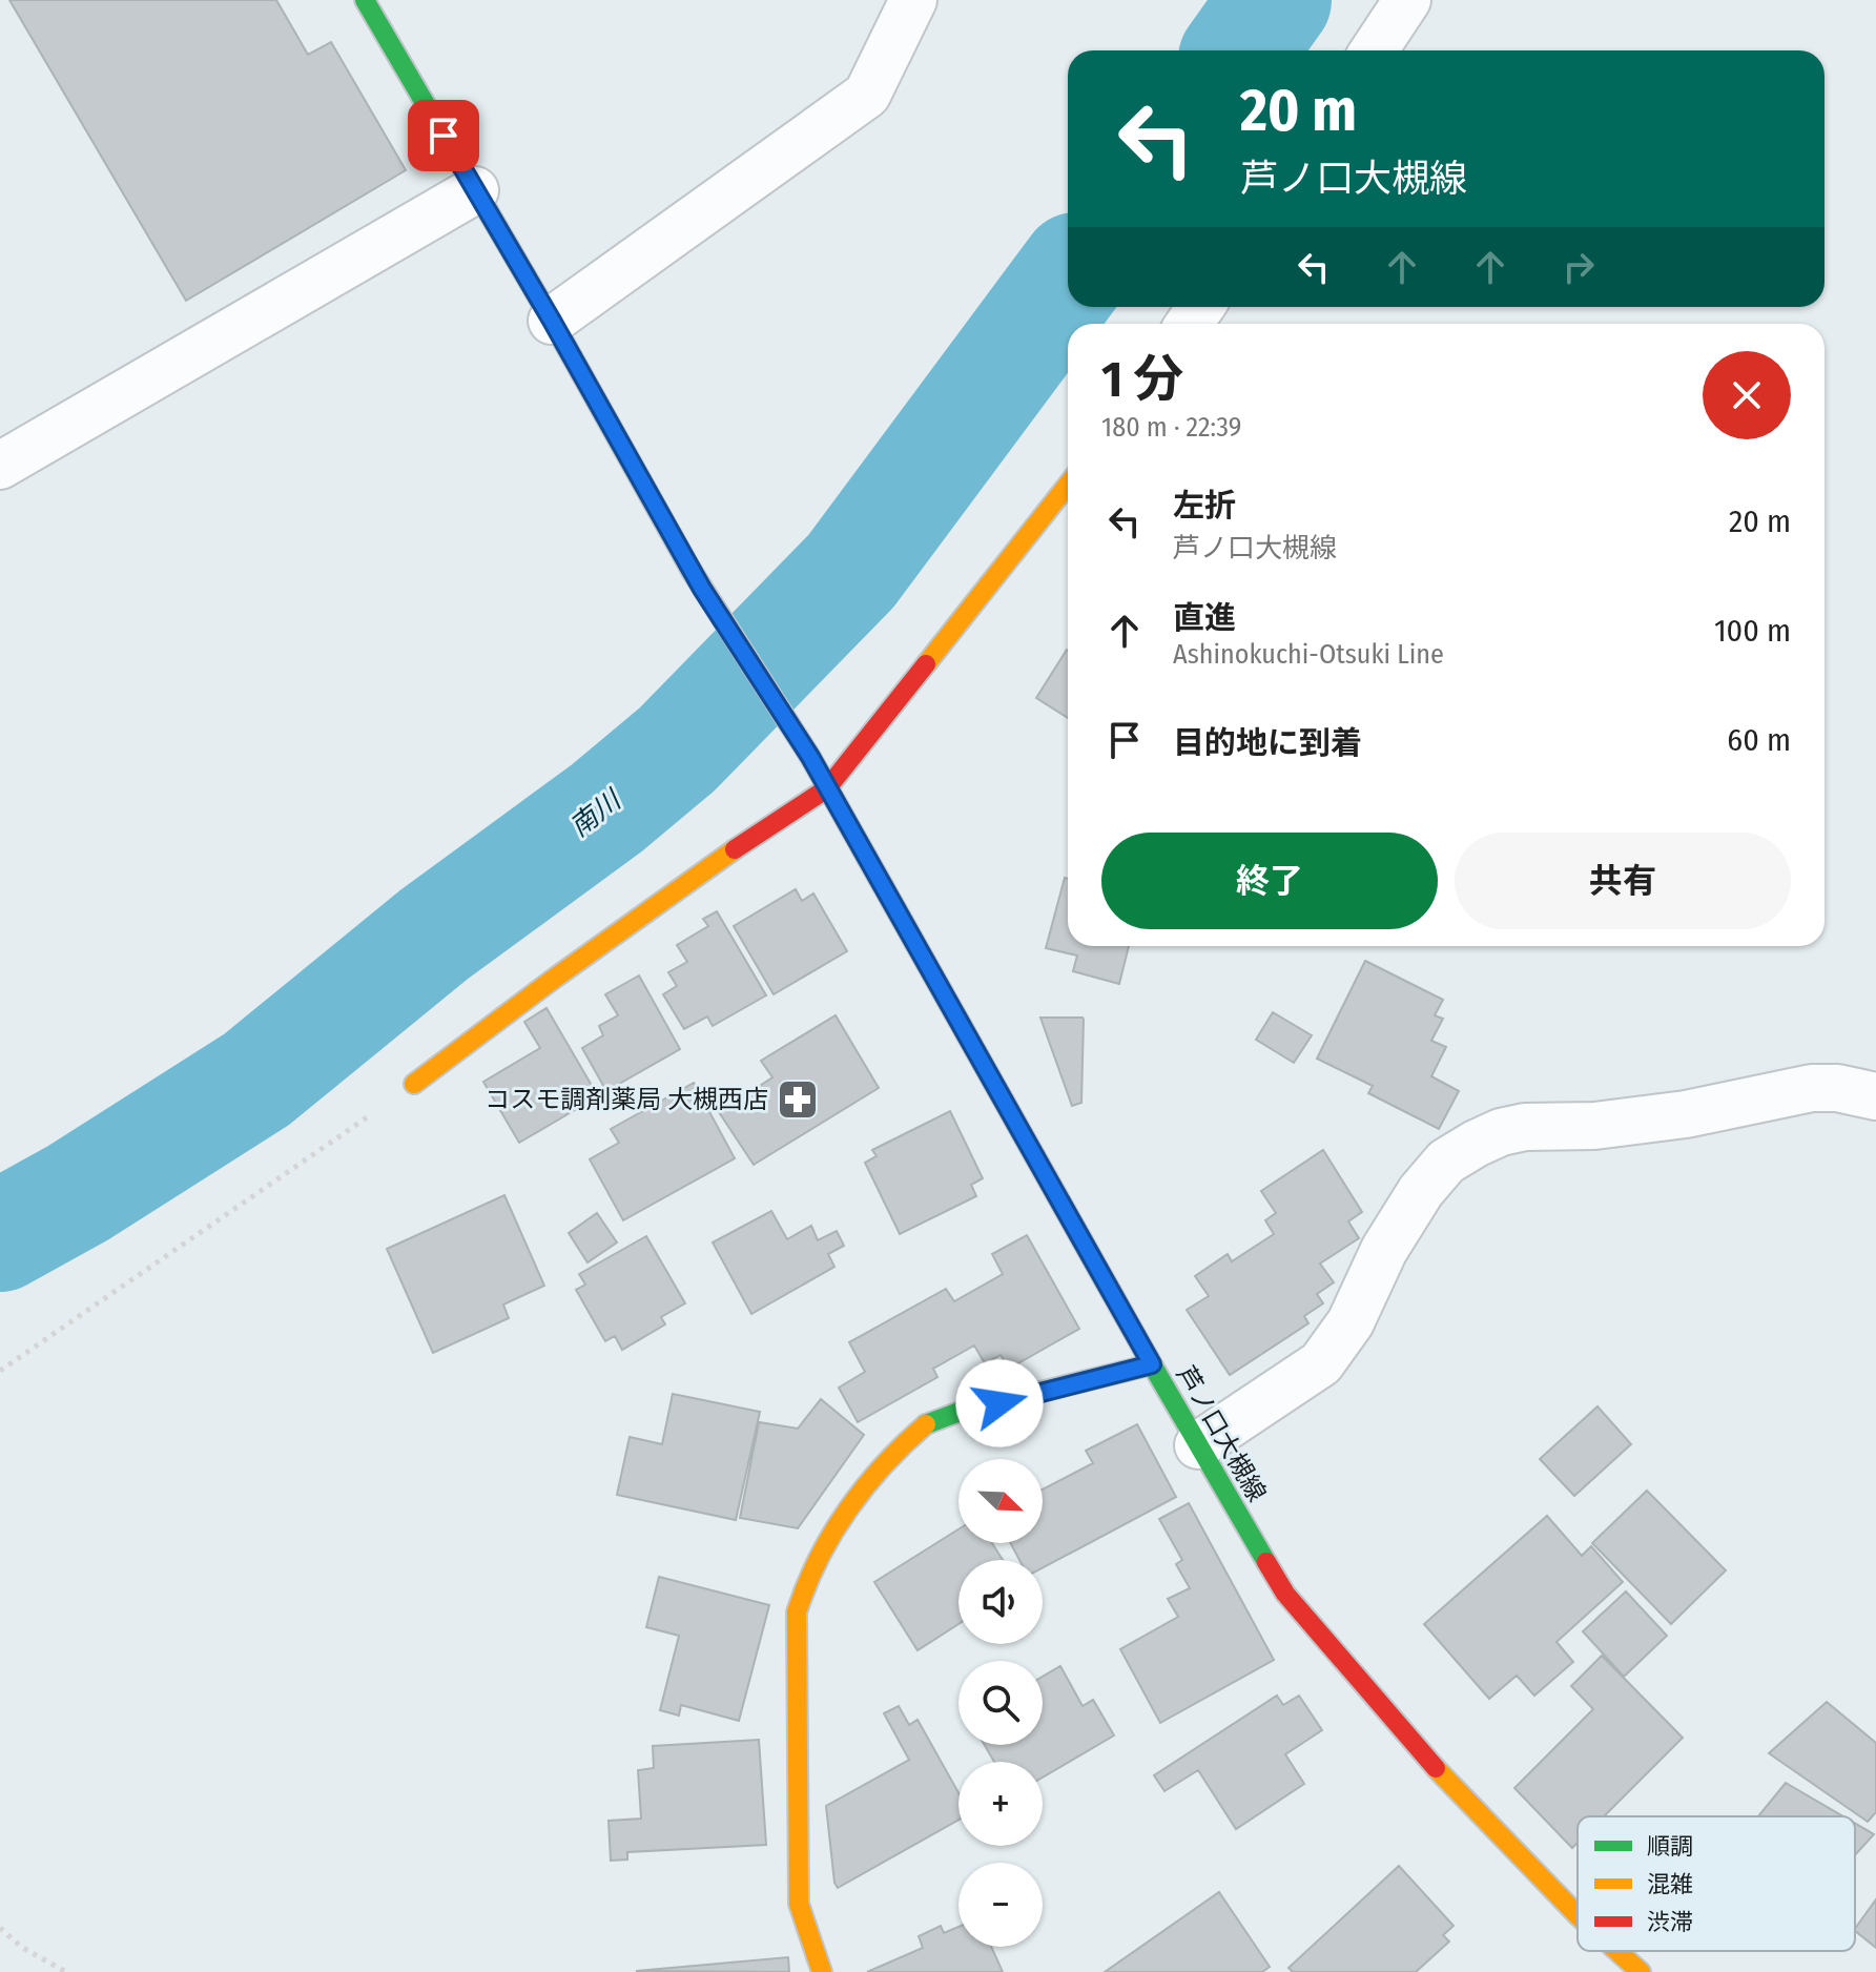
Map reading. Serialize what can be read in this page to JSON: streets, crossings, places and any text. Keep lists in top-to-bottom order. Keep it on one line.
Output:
{"streets":{"main road":["芦ノ口大槻線"]},"water":["南川"],"places":{"pharmacy":["コスモ調剤薬局 大槻西店"]},"legend":["順調","混雑","渋滞"],"north":"bottom right","page":{"turn":["20 m","芦ノ口大槻線"],"heading":["1 分","180 m · 22:39"],"list":[{"name":"左折","note":"芦ノ口大槻線","value":"20 m"},{"name":"直進","note":"Ashinokuchi-Otsuki Line","value":"100 m"},{"name":"目的地に到着","value":"60 m"}],"buttons":["終了","共有"],"map_buttons":["+","−"]}}
